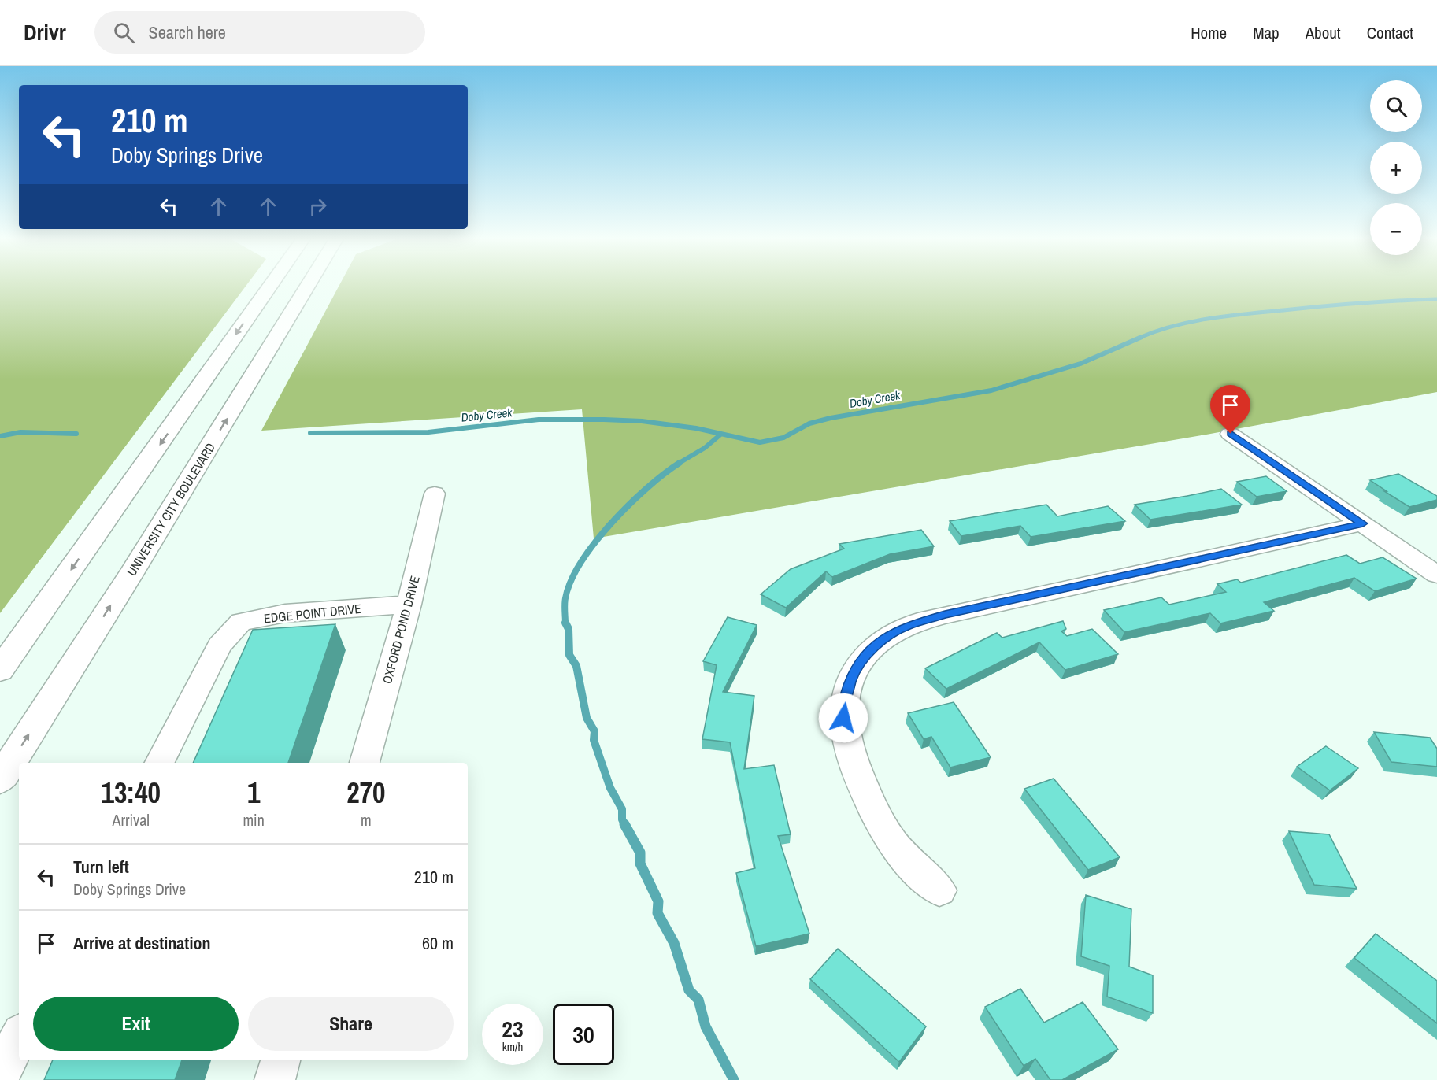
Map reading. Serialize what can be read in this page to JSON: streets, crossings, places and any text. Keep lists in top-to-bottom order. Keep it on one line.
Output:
{"streets":{"main road":["UNIVERSITY CITY BOULEVARD"],"street":["EDGE POINT DRIVE","OXFORD POND DRIVE"]},"crossings":[["EDGE POINT DRIVE","OXFORD POND DRIVE"]],"water":["Doby Creek"],"page":{"header":"Drivr","search":"Search here","nav":["Home","Map","About","Contact"],"map_buttons":["+","−"],"turn":["210 m","Doby Springs Drive"],"eta":["13:40","Arrival","1","min","270","m"],"list":[{"name":"Turn left","note":"Doby Springs Drive","value":"210 m"},{"name":"Arrive at destination","value":"60 m"}],"buttons":["Exit","Share"],"speed":"23 km/h","limit":"30"}}
